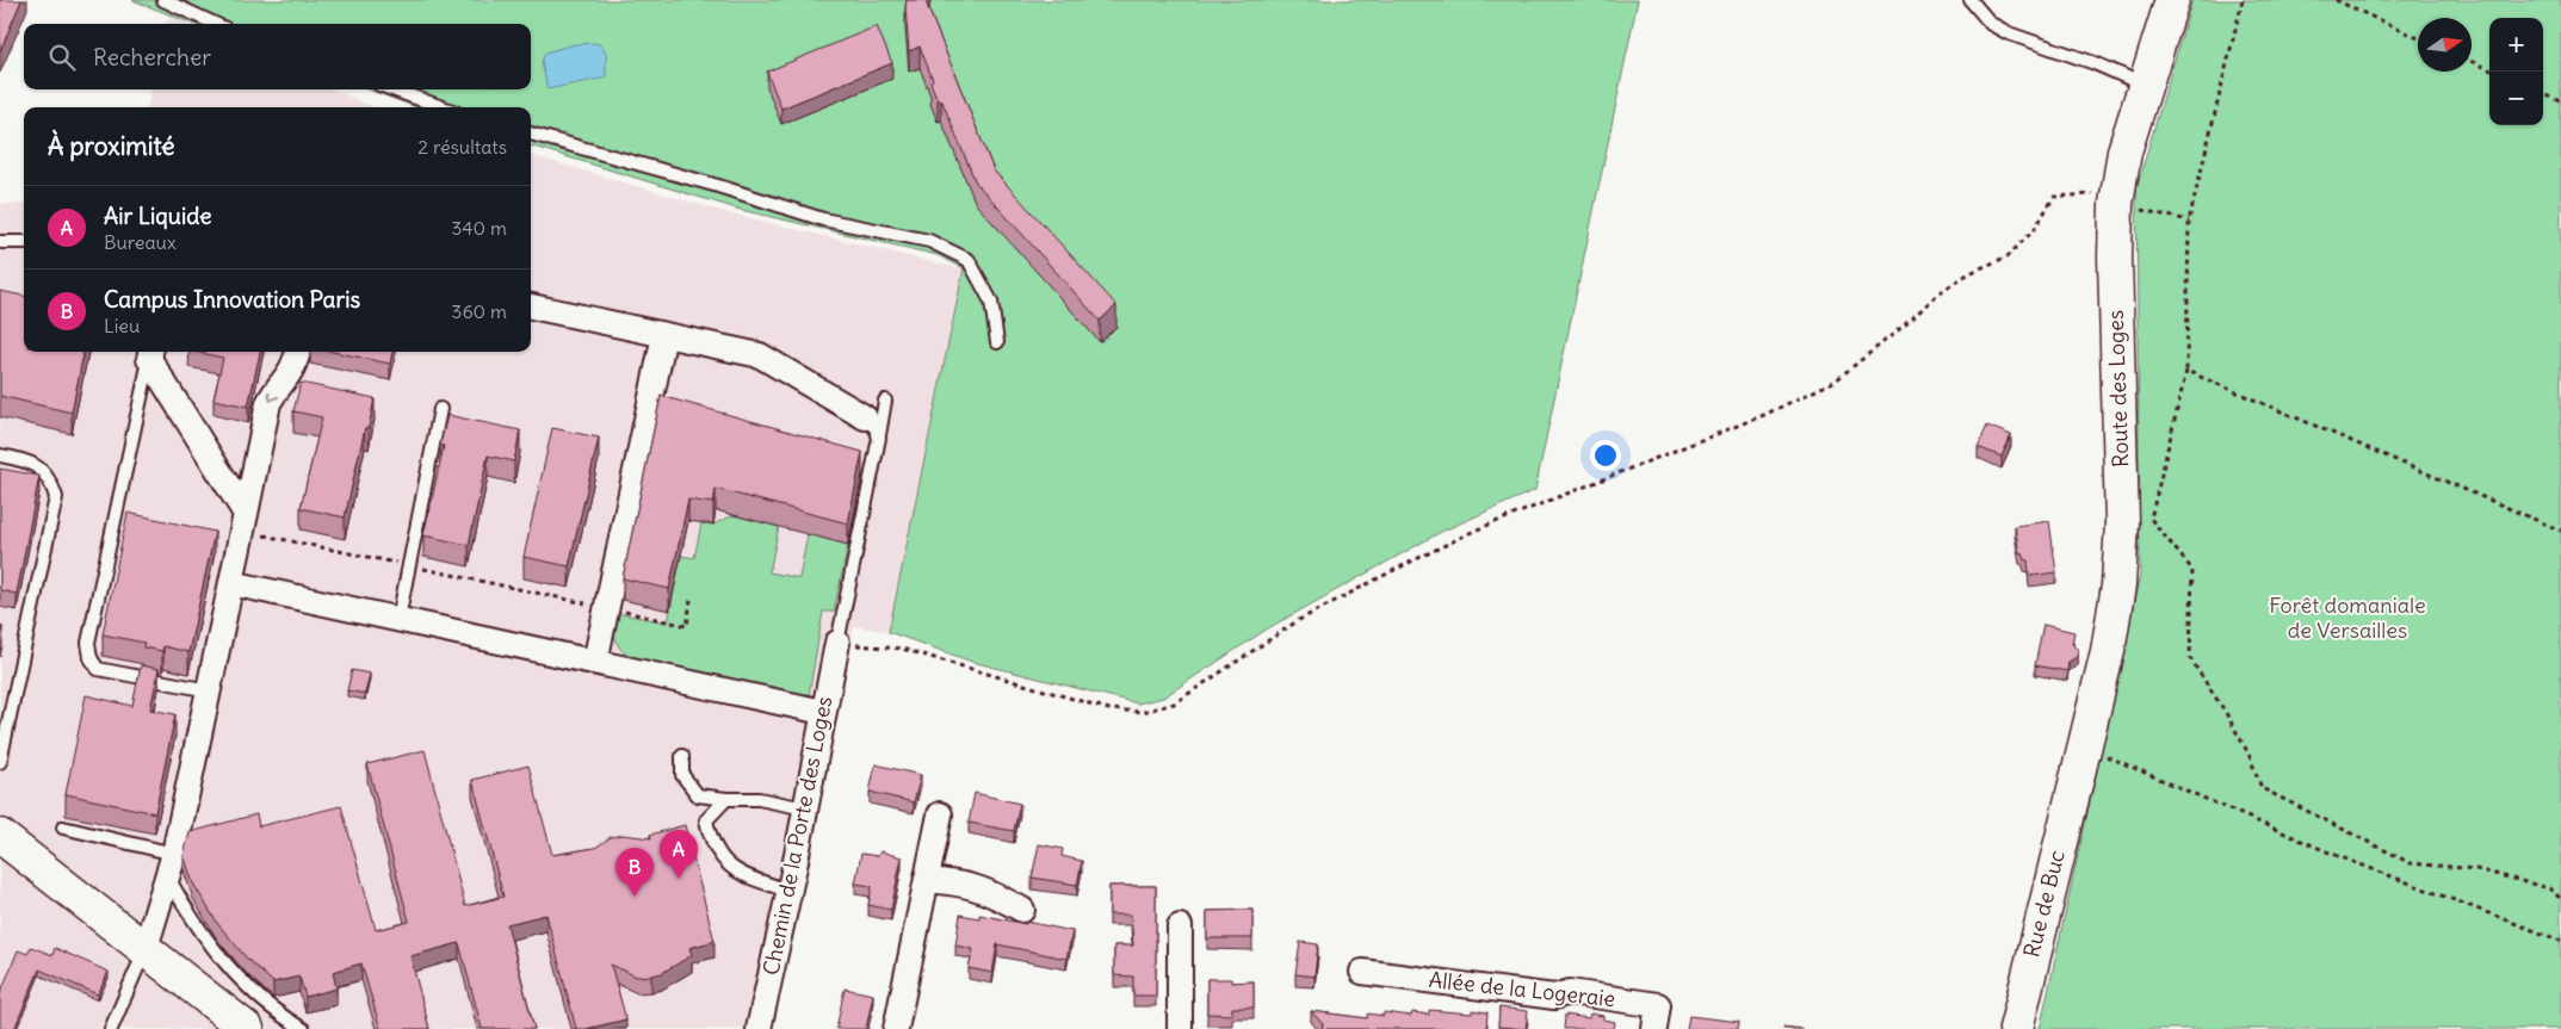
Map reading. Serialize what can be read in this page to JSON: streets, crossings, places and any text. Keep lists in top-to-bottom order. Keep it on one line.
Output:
{"streets":{"street":["Route des Loges","Chemin de la Porte des Loges","Rue de Buc","Allée de la Logeraie"]},"crossings":[["Route des Loges","Rue de Buc"]],"parks":["Forêt domaniale de Versailles"],"north":"right","page":{"map_buttons":["+","−"],"search":"Rechercher","heading":["À proximité","2 résultats"],"list":[{"mark":"A","name":"Air Liquide","note":"Bureaux","value":"340 m"},{"mark":"B","name":"Campus Innovation Paris","note":"Lieu","value":"360 m"}],"pins":["A","B"]}}
